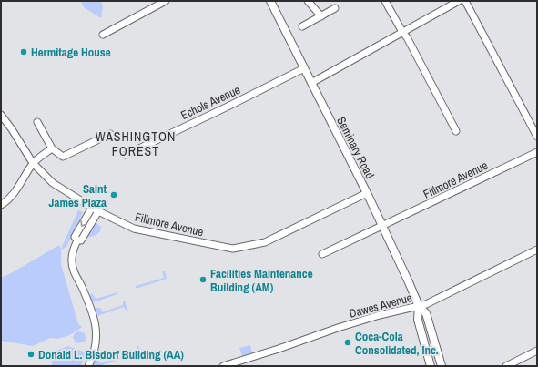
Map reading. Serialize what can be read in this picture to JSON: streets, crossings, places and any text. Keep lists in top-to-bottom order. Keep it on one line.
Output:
{"streets":{"main road":["Seminary Road"],"street":["Echols Avenue","Fillmore Avenue","Dawes Avenue"]},"crossings":[["Echols Avenue","Seminary Road"],["Seminary Road","Fillmore Avenue"],["Seminary Road","Dawes Avenue"]],"districts":["WASHINGTON FOREST"],"places":["Hermitage House","Saint James Plaza","Facilities Maintenance Building (AM)","Coca-Cola Consolidated, Inc.","Donald L. Bisdorf Building (AA)"]}
